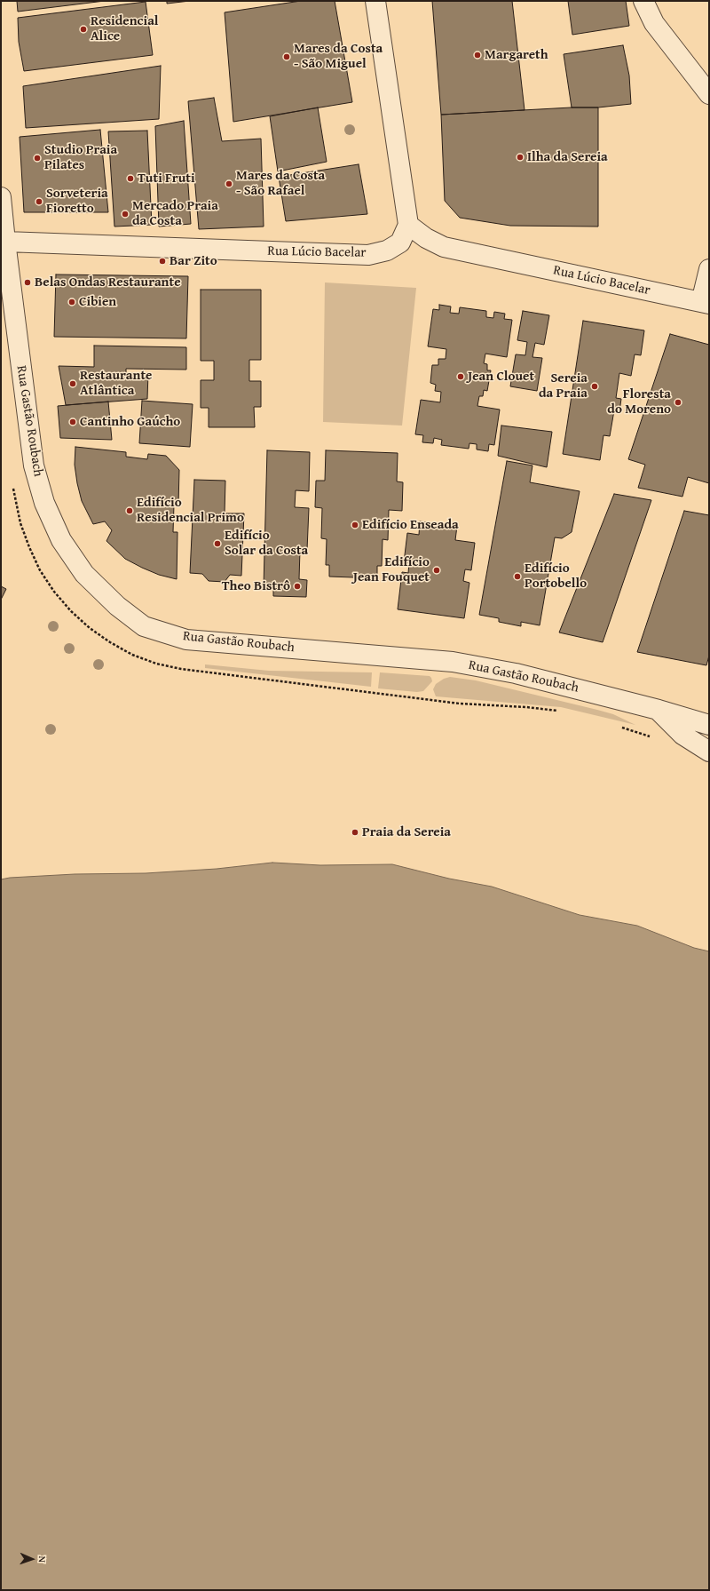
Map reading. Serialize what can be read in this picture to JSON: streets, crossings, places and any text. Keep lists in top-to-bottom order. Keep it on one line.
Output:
{"streets":{"street":["Rua Lúcio Bacelar","Rua Gastão Roubach"]},"crossings":[["Rua Lúcio Bacelar","Rua Gastão Roubach"]],"places":["Residencial Alice","Margareth","Mares da Costa - São Miguel","Ilha da Sereia","Studio Praia Pilates","Tuti Fruti","Mares da Costa - São Rafael","Sorveteria Fioretto","Mercado Praia da Costa","Bar Zito","Belas Ondas Restaurante","Cibien","Jean Clouet","Restaurante Atlântica","Sereia da Praia","Floresta do Moreno","Cantinho Gaúcho","Edifício Residencial Primo","Edifício Enseada","Edifício Solar da Costa","Edifício Jean Fouquet","Edifício Portobello","Theo Bistrô","Praia da Sereia"],"north":"right"}
